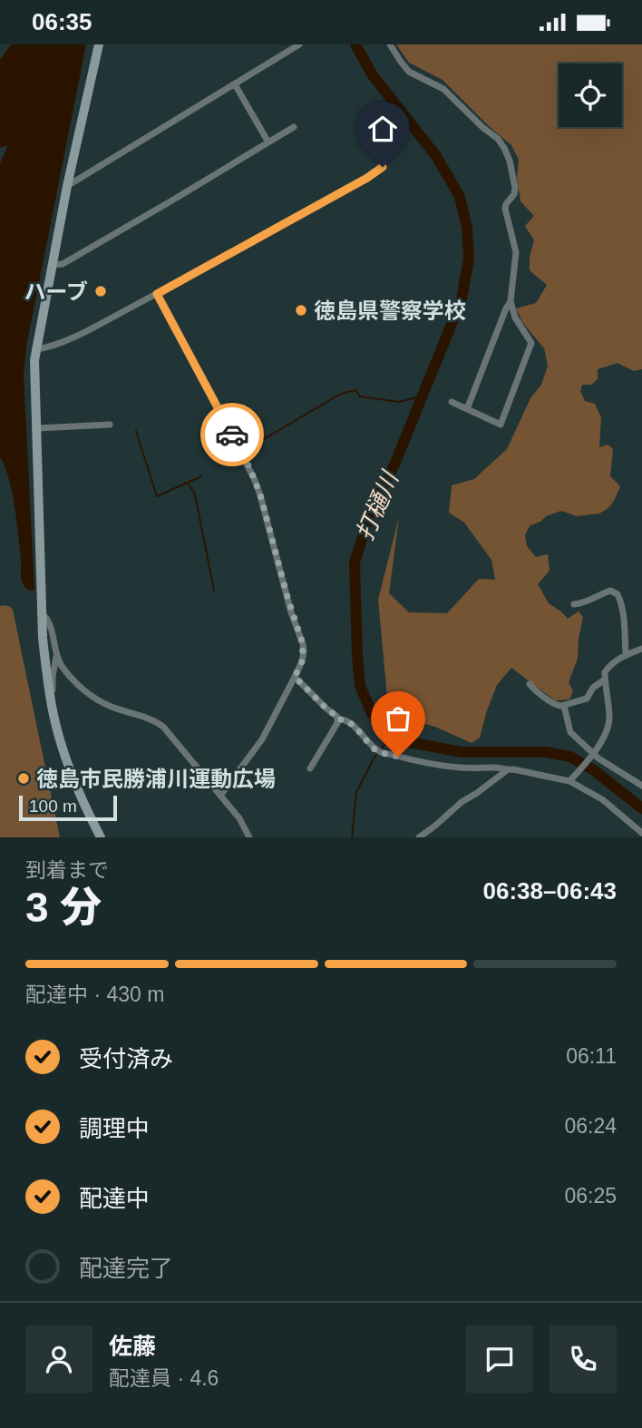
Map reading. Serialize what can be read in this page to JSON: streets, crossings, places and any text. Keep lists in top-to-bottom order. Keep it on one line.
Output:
{"water":["打樋川"],"places":["ハーブ","徳島県警察学校","徳島市民勝浦川運動広場"],"scale_bar":"100 m","page":{"status":"06:35","scale":"100 m","heading":["3 分","到着まで","06:38–06:43"],"panel":["佐藤","配達員 · 4.6"],"bar":"配達中 · 430 m","list":[["受付済み","06:11"],["調理中","06:24"],["配達中","06:25"],"配達完了"]}}
